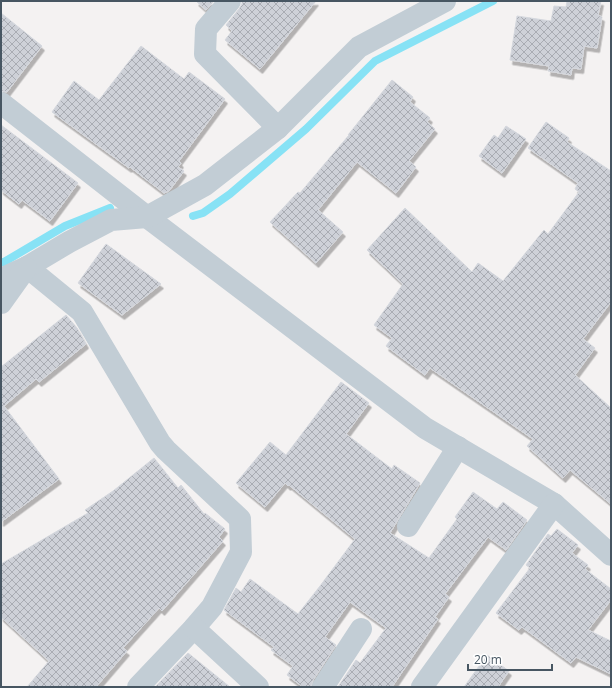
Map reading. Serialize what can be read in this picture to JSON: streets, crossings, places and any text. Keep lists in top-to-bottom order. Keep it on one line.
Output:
{"scale_bar":"20 m"}
